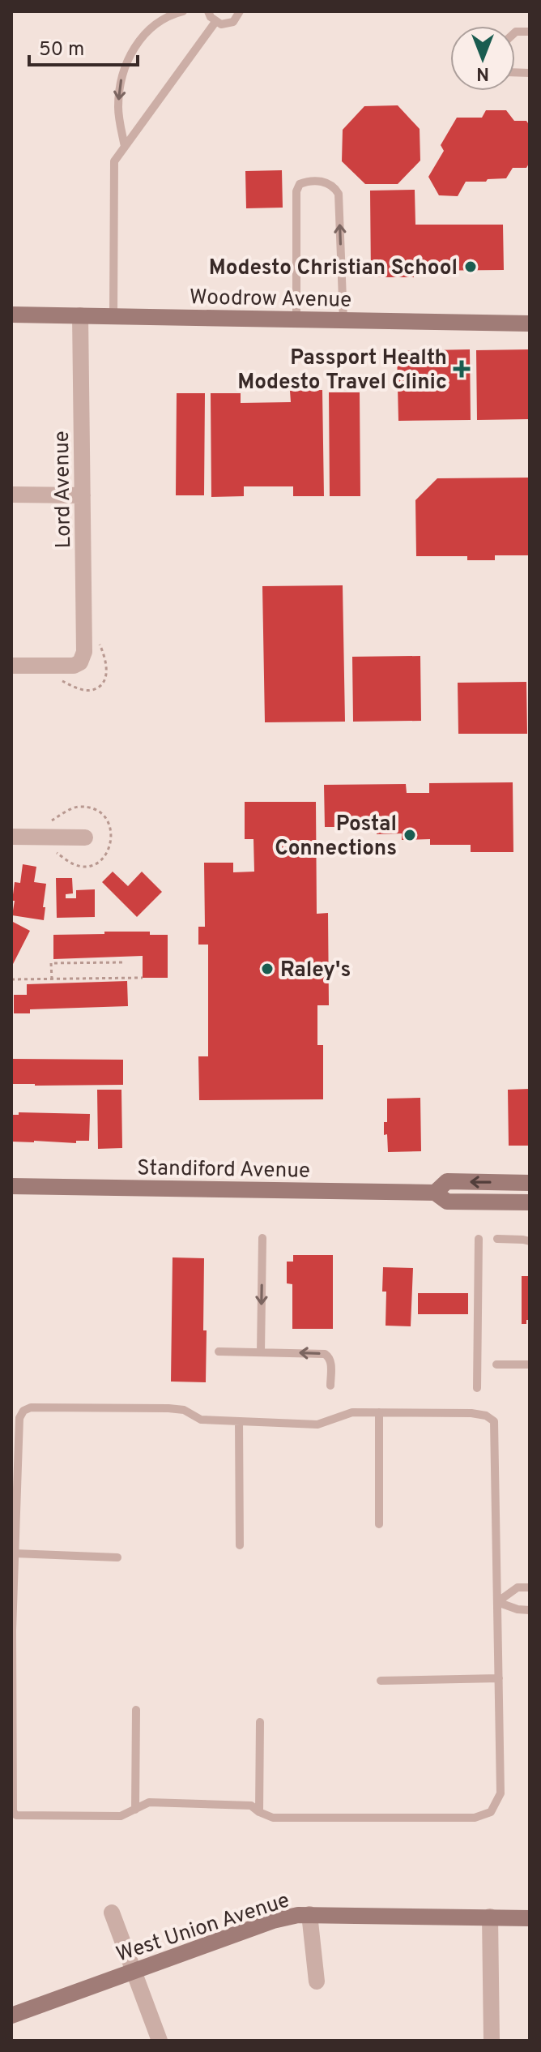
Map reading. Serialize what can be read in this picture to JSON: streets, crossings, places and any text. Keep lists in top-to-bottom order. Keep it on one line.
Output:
{"streets":{"street":["Woodrow Avenue","Lord Avenue","Standiford Avenue","West Union Avenue"]},"crossings":[["Woodrow Avenue","Lord Avenue"]],"places":{"other":["Modesto Christian School","Postal Connections","Raley's"],"health":["Passport Health Modesto Travel Clinic"]},"scale_bar":"50 m","north":"bottom"}
